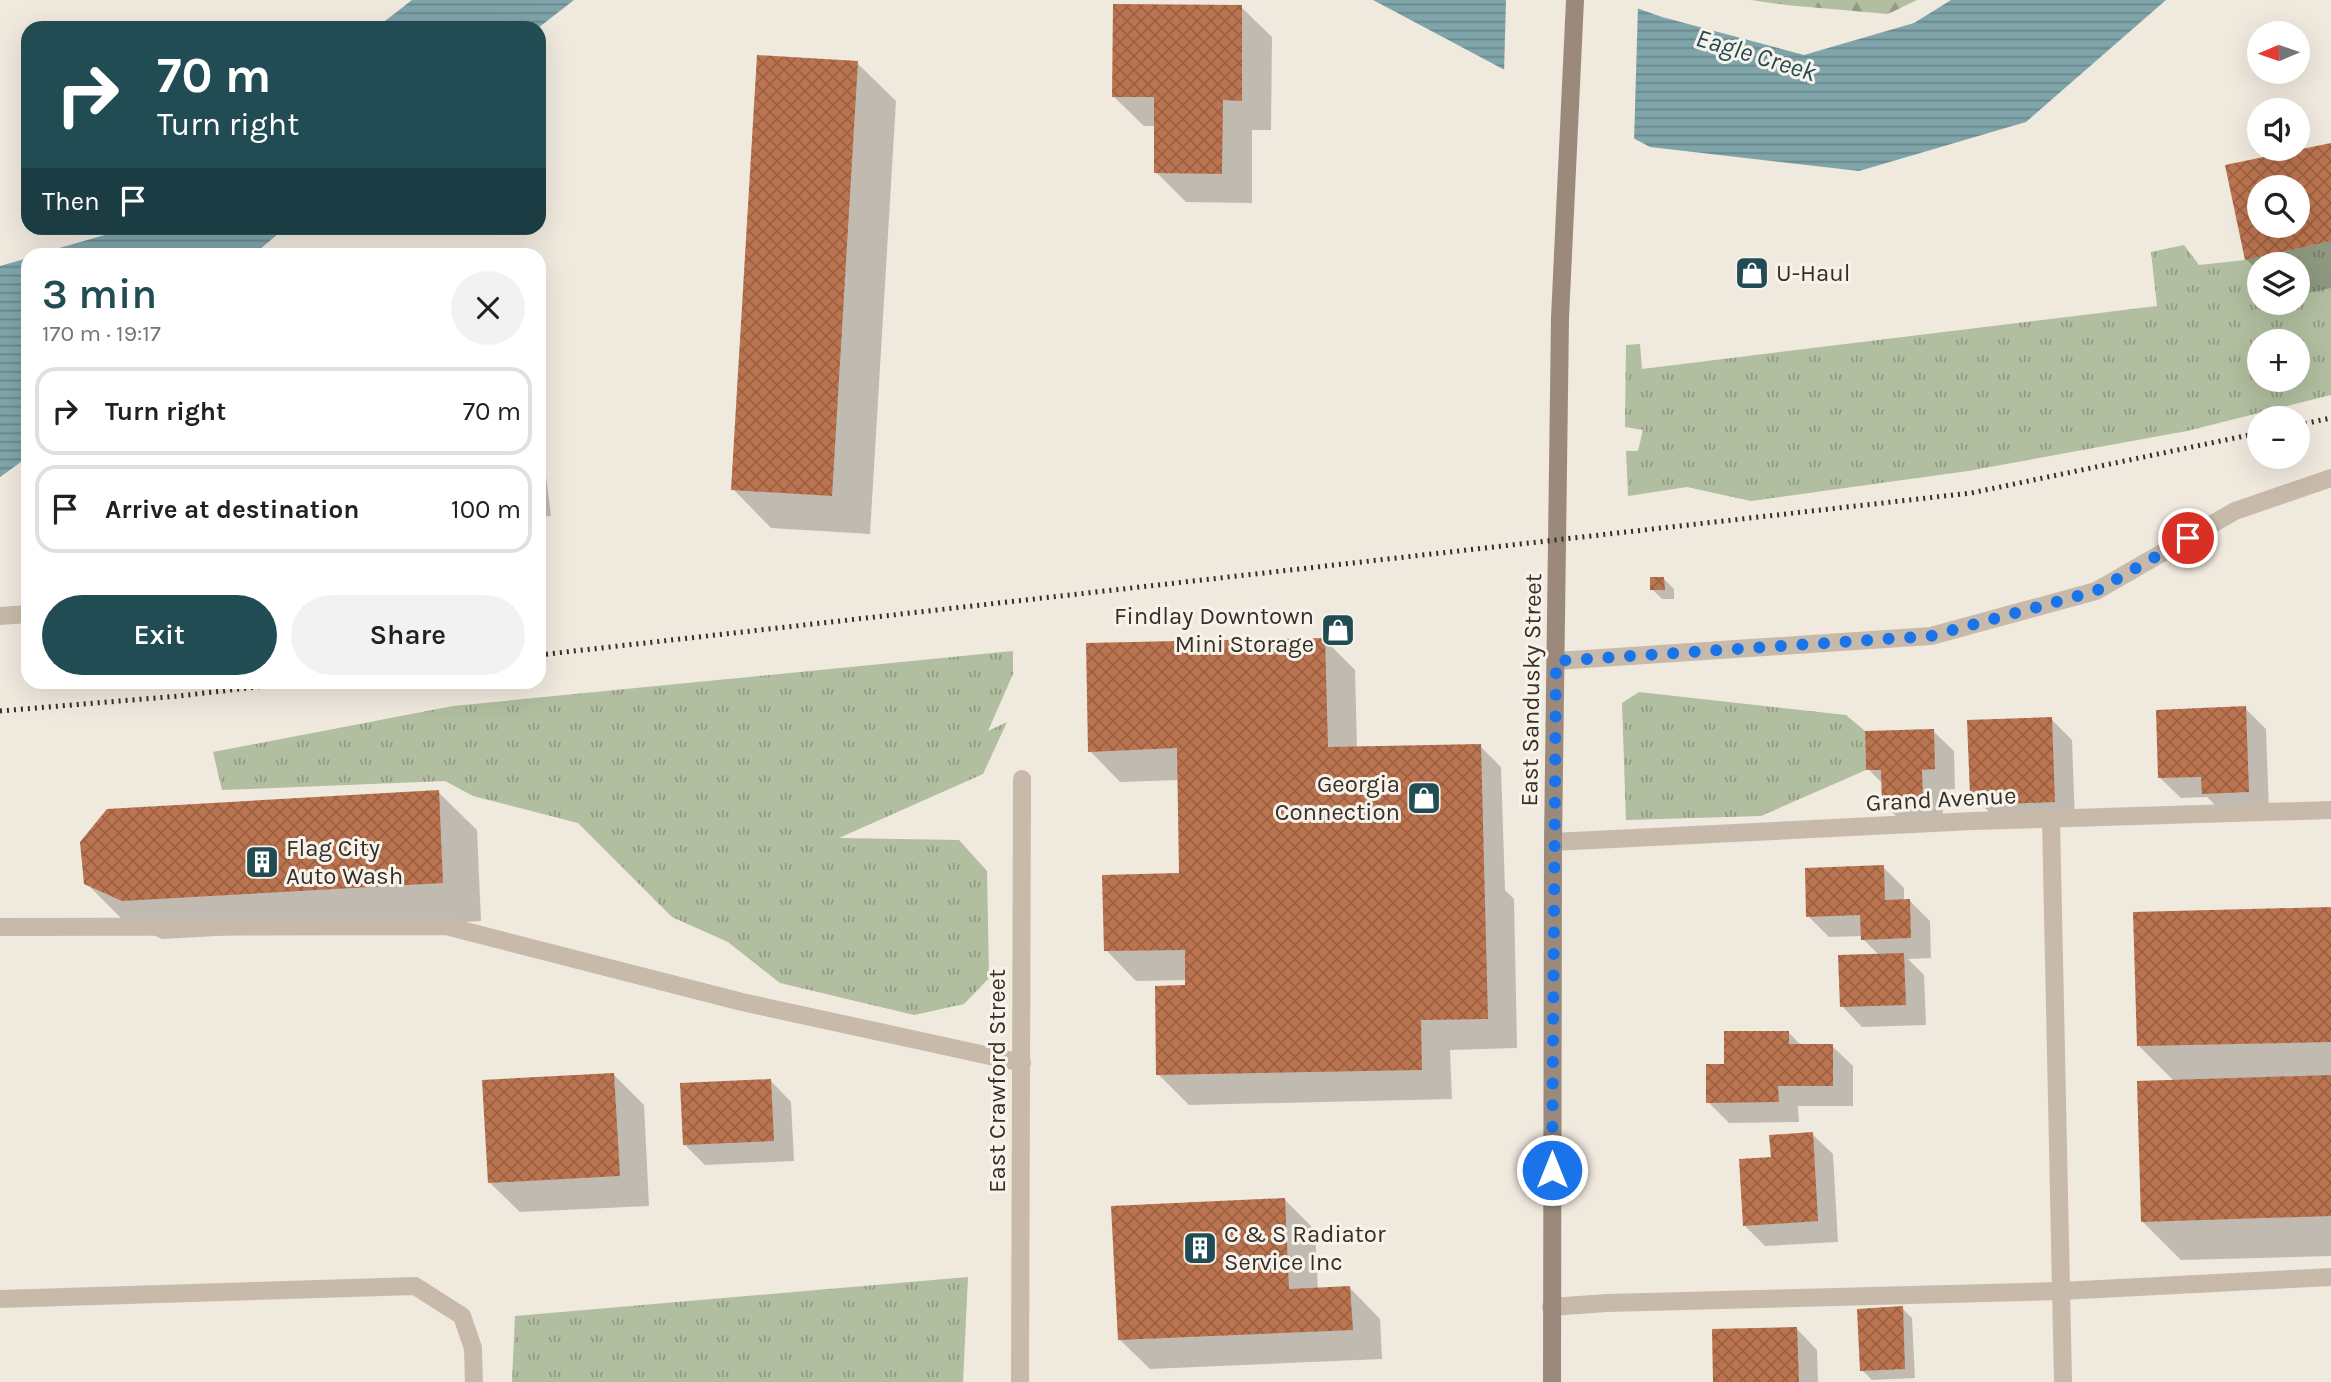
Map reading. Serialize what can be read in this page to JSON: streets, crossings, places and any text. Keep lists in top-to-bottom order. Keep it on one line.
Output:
{"streets":{"main road":["East Sandusky Street"],"street":["Grand Avenue","East Crawford Street"]},"crossings":[["East Sandusky Street","Grand Avenue"]],"water":["Eagle Creek"],"places":{"shop":["U-Haul","Findlay Downtown Mini Storage","Georgia Connection"],"building":["Flag City Auto Wash","C & S Radiator Service Inc"]},"north":"left","page":{"map_buttons":["+","−"],"turn":["70 m","Turn right"],"then":"Then","heading":["3 min","170 m · 19:17"],"list":[{"name":"Turn right","value":"70 m"},{"name":"Arrive at destination","value":"100 m"}],"buttons":["Exit","Share"]}}
